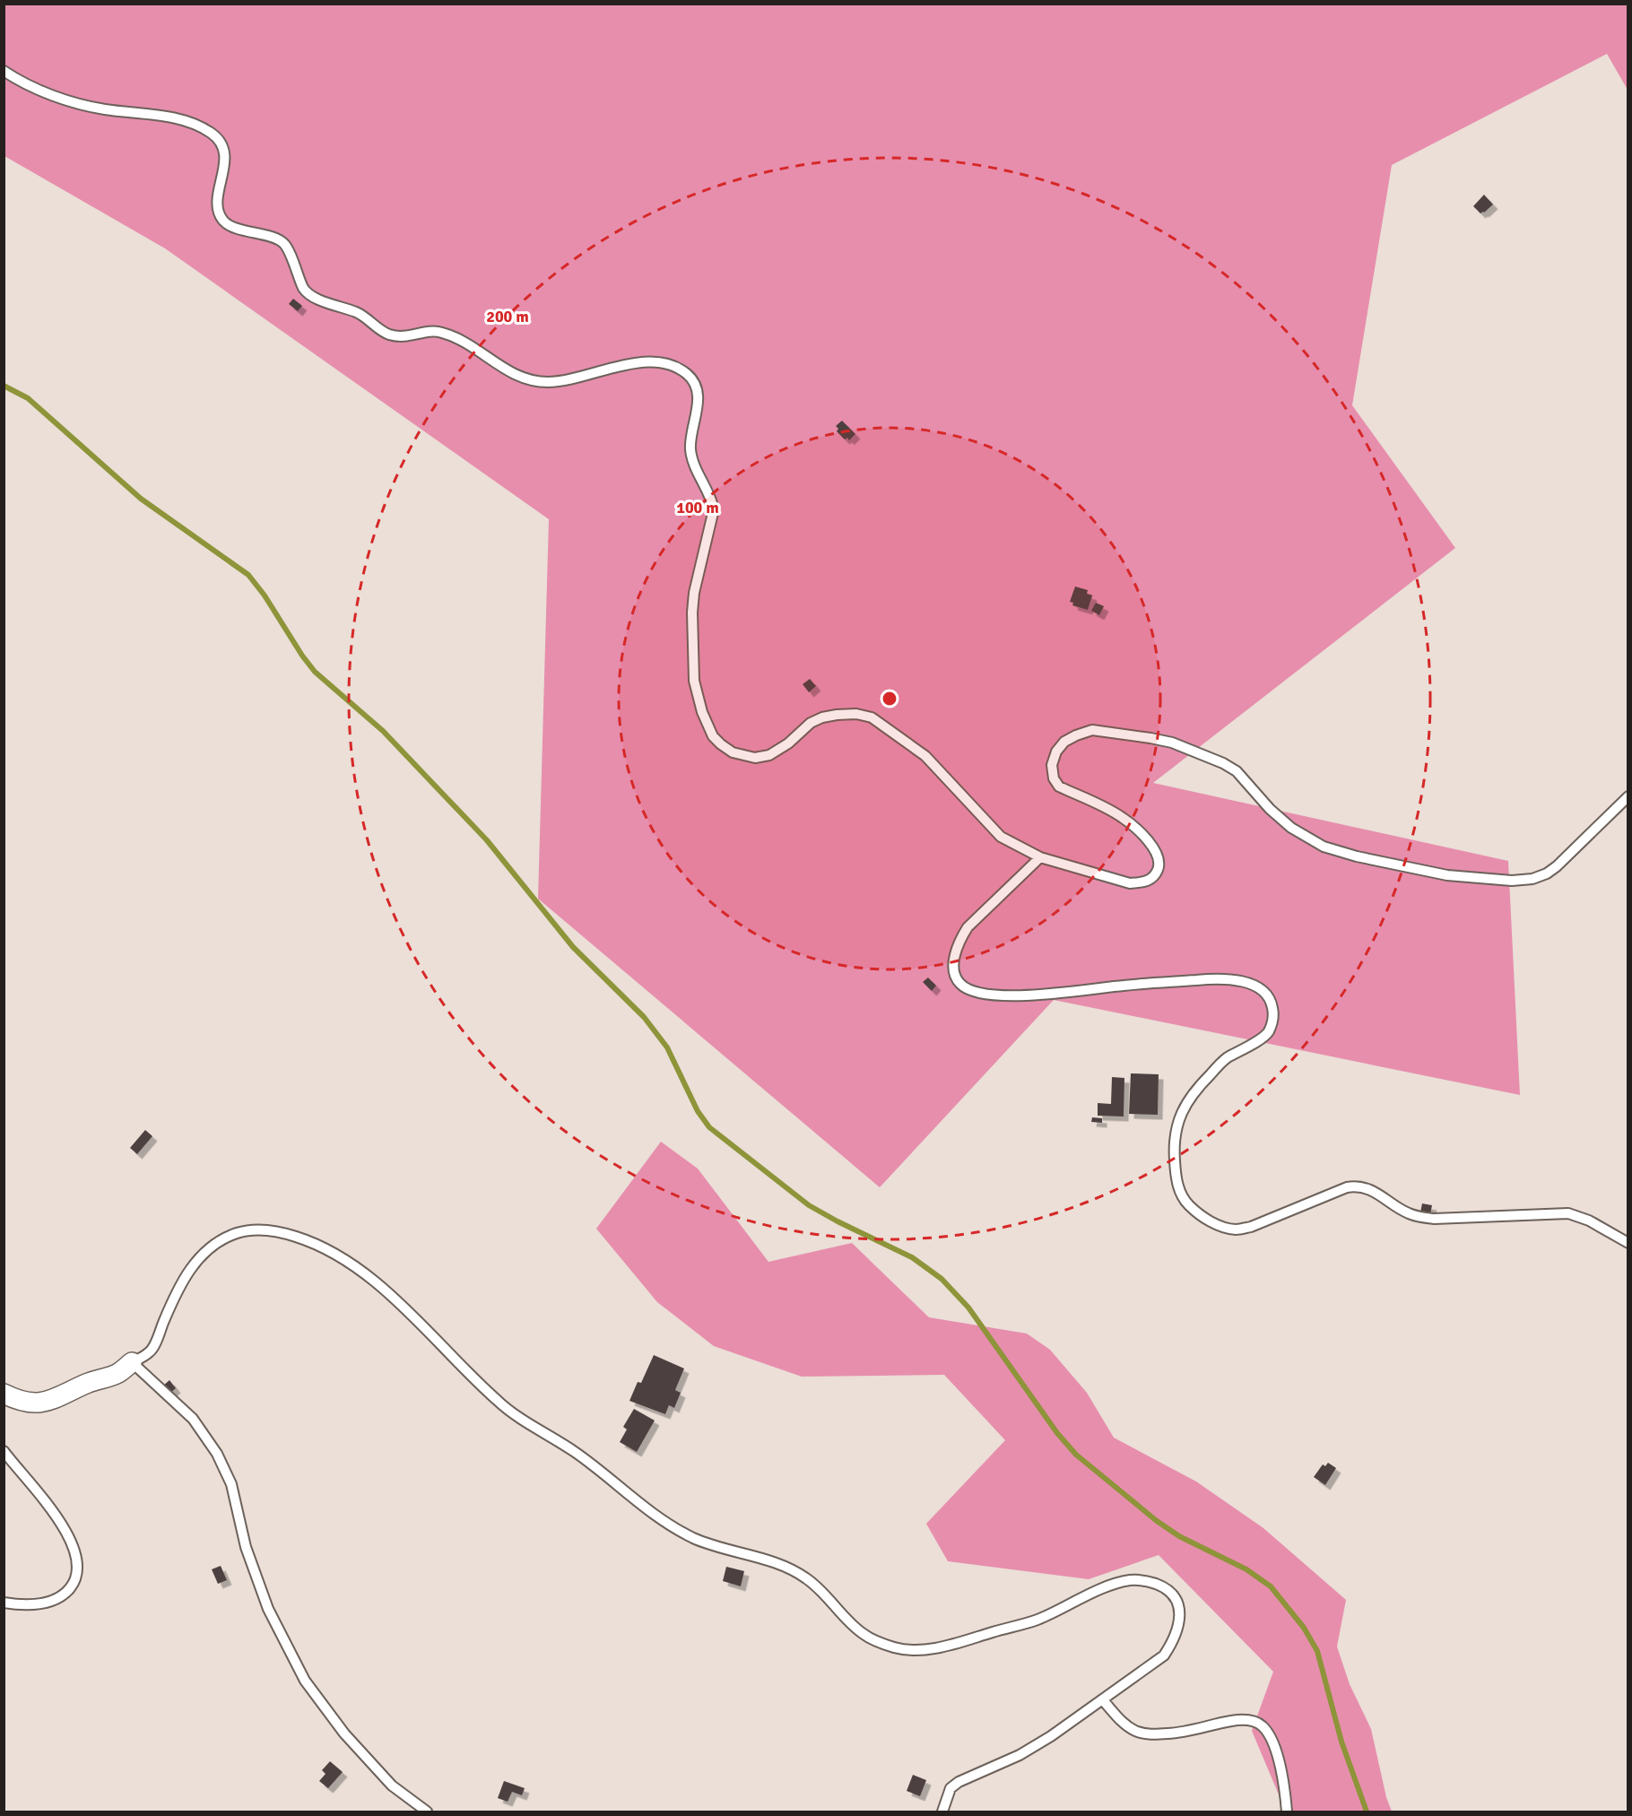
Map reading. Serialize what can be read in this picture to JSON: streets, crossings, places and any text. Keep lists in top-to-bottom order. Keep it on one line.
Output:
{"rings":["200 m","100 m"]}
